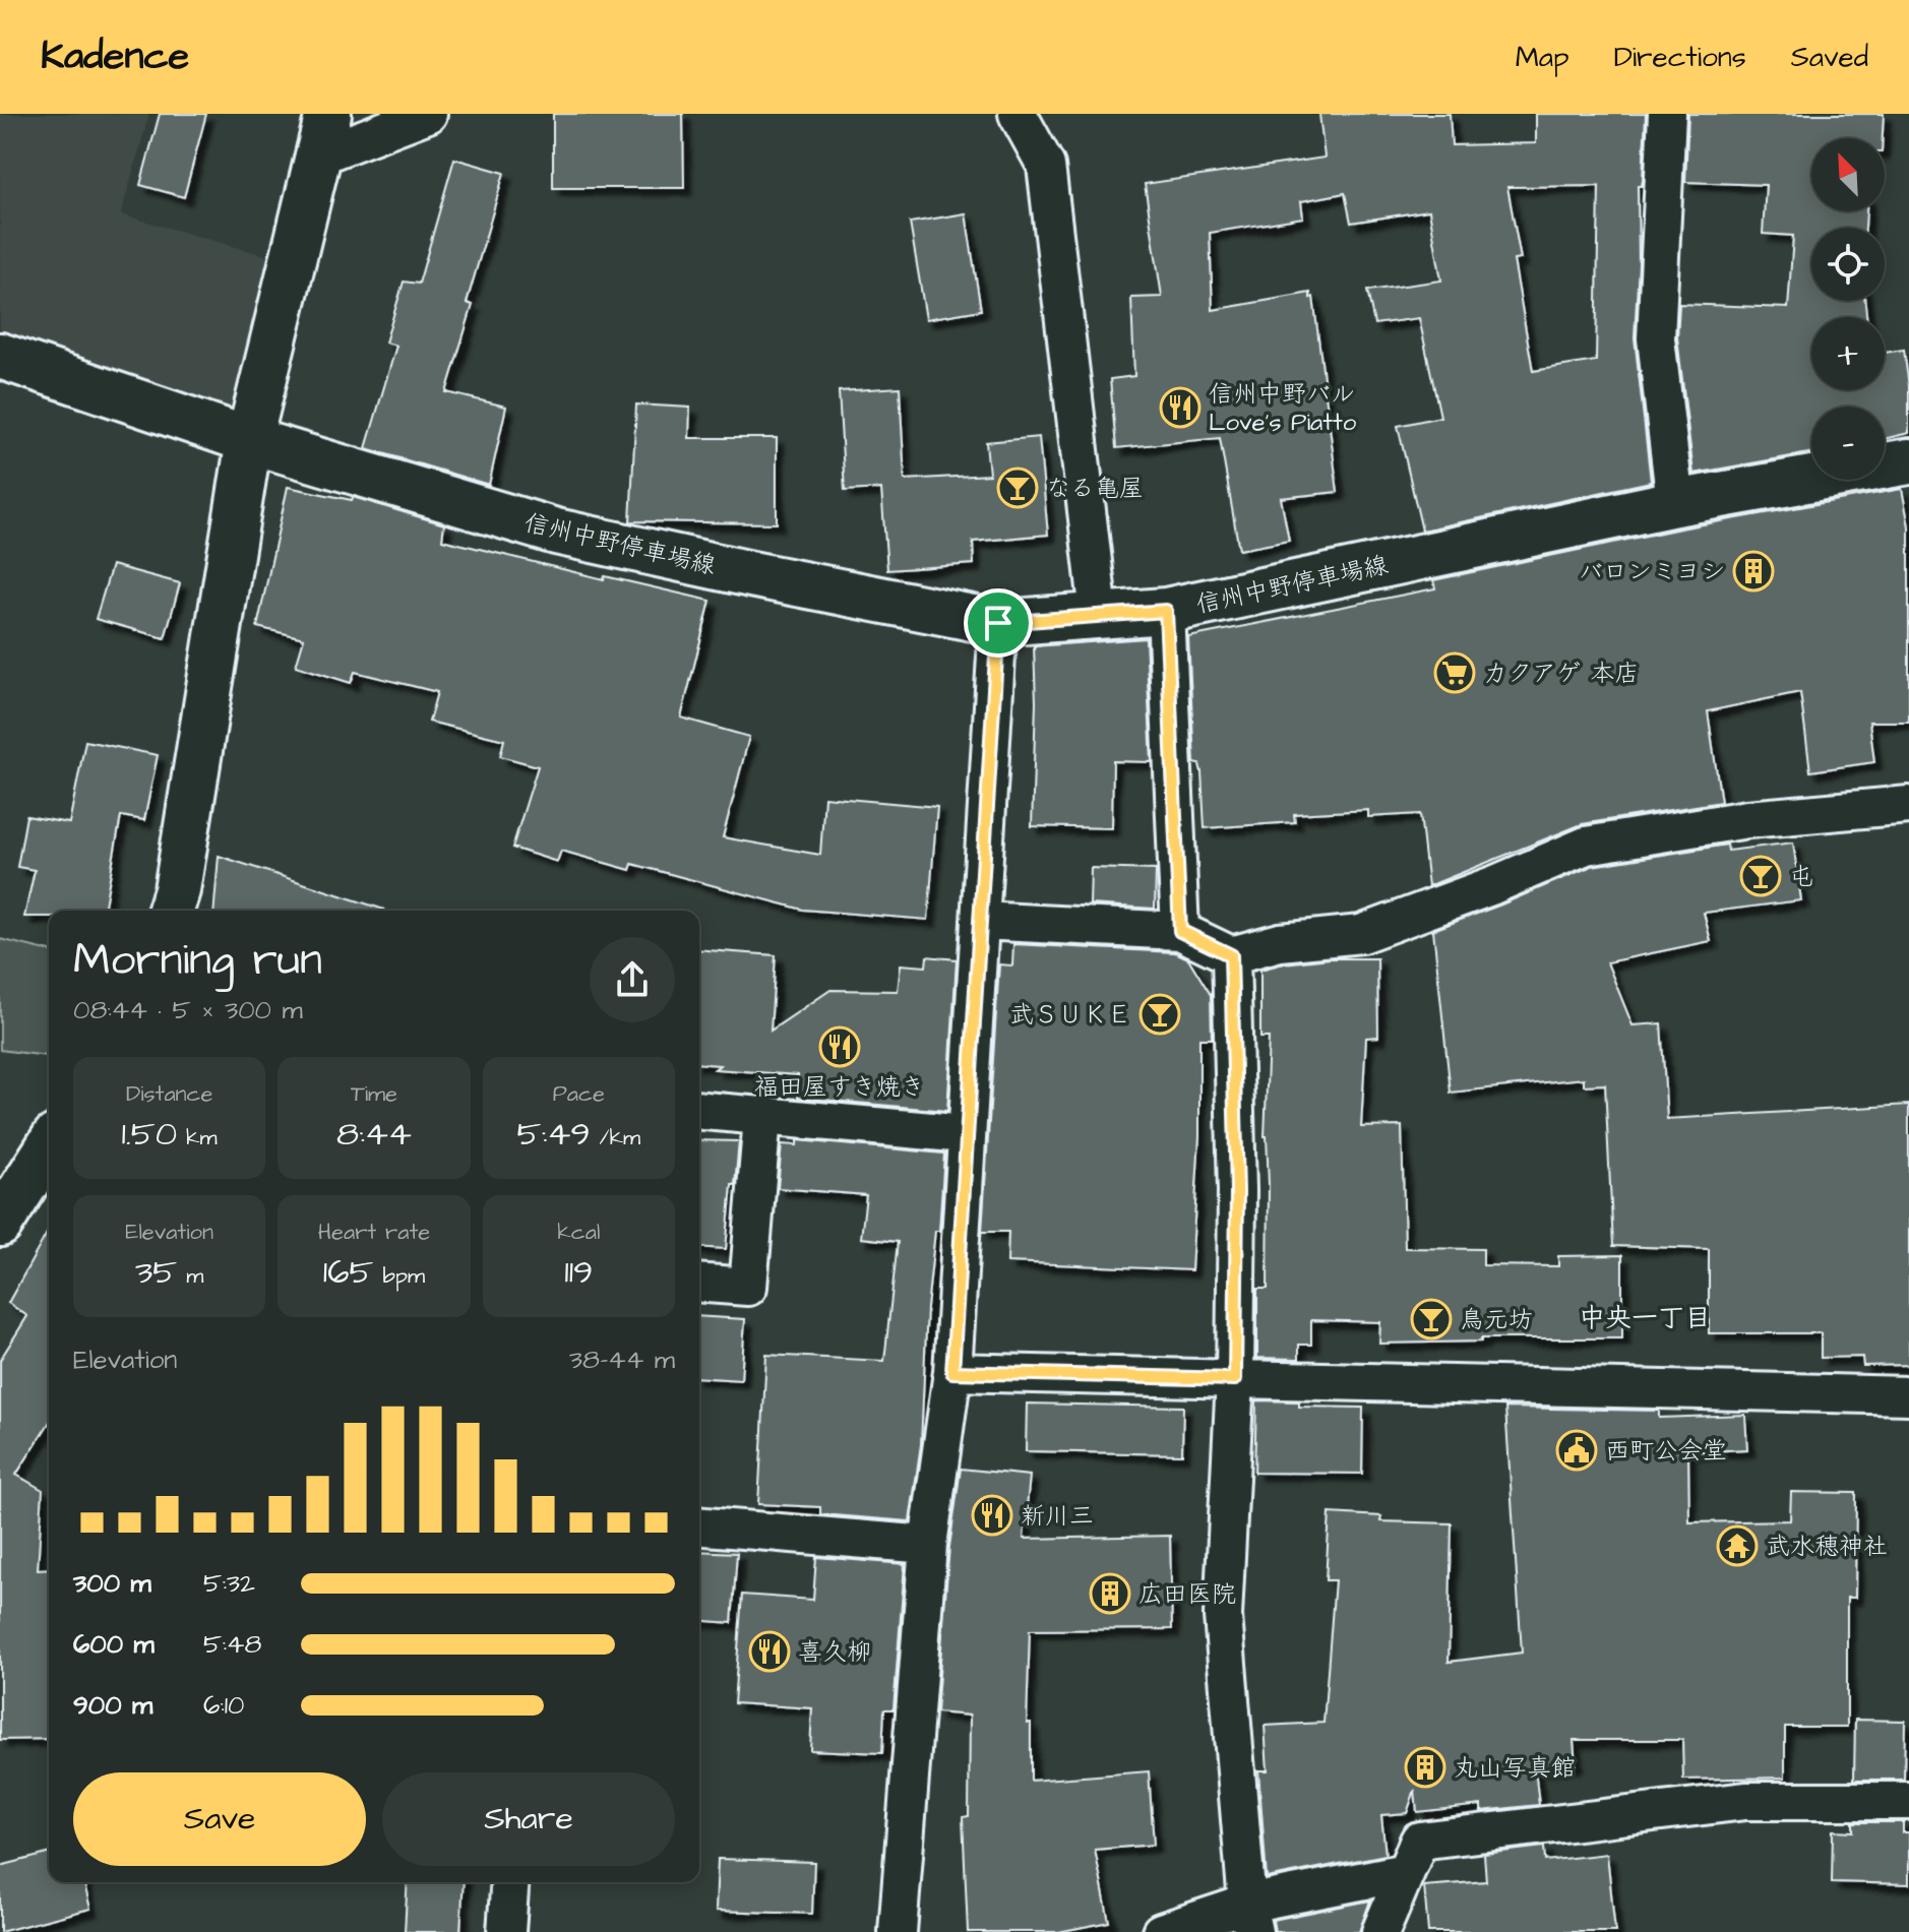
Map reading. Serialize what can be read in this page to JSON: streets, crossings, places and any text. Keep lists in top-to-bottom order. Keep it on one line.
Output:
{"streets":{"main road":["信州中野停車場線"]},"districts":["中央一丁目"],"places":{"restaurant":["信州中野バル Love’s Piatto","福田屋すき焼き","新川三","喜久柳"],"bar":["なる亀屋","屯","武ＳＵＫＥ","鳥元坊"],"building":["バロンミヨシ","広田医院","丸山写真館"],"supermarket":["カクアゲ 本店"],"public building":["西町公会堂"],"temple":["武水穂神社"]},"north":"top left","page":{"header":"Kadence","nav":["Map","Directions","Saved"],"map_buttons":["+","−"],"heading":["Morning run","08:44 · 5 × 300 m"],"stats":[["Distance","1.50 km"],["Time","8:44"],["Pace","5:49 /km"],["Elevation","35 m"],["Heart rate","165 bpm"],["kcal","119"]],"chart":["Elevation","38–44 m"],"list":[{"name":"300 m","note":"5:32"},{"name":"600 m","note":"5:48"},{"name":"900 m","note":"6:10"}],"buttons":["Save","Share"]}}
